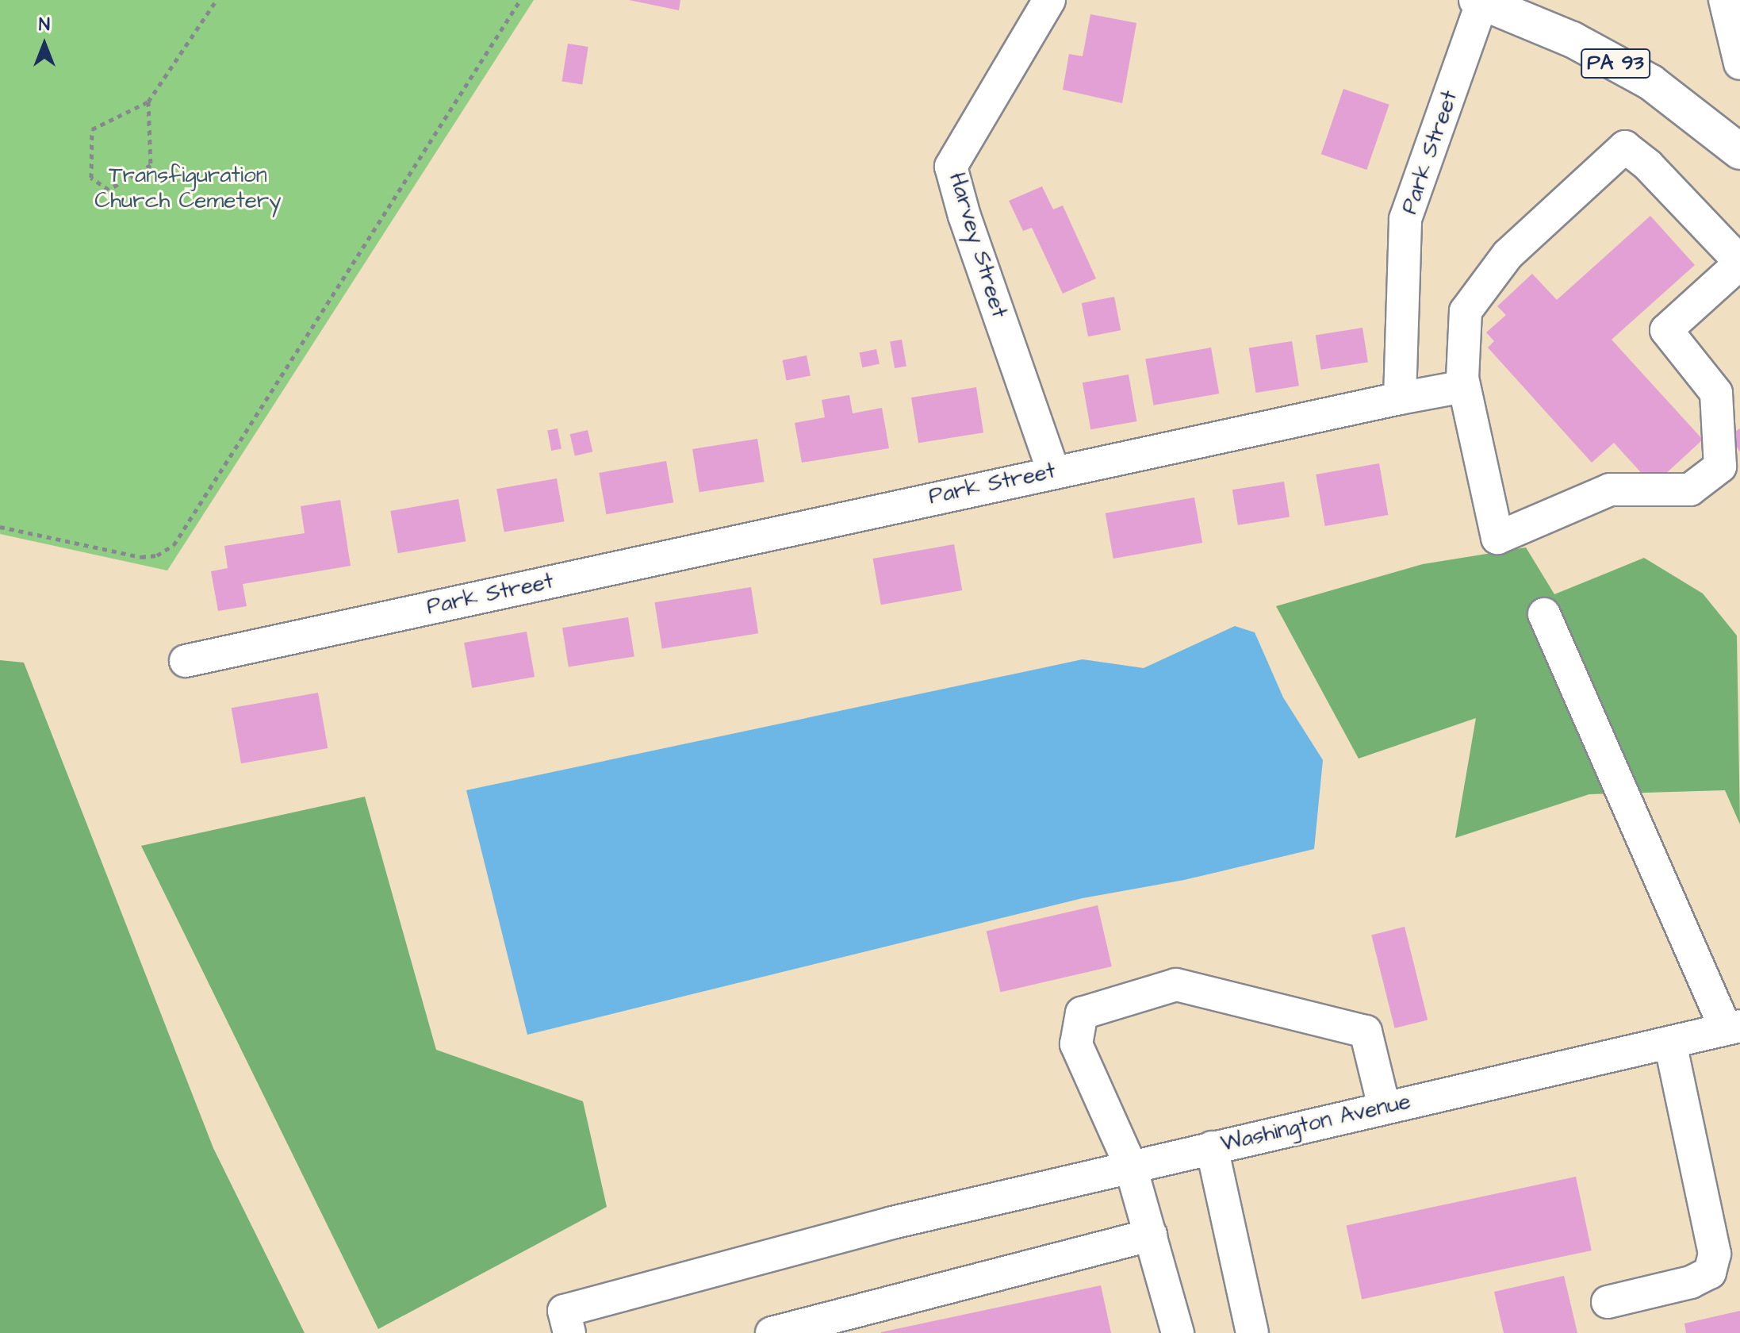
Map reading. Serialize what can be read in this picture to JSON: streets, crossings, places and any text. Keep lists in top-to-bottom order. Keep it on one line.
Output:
{"streets":{"highway":["PA 93"],"street":["Park Street","Harvey Street","Washington Avenue"]},"crossings":[["PA 93","Park Street"],["Park Street","Harvey Street"]],"parks":["Transfiguration Church Cemetery"],"north":"top"}
